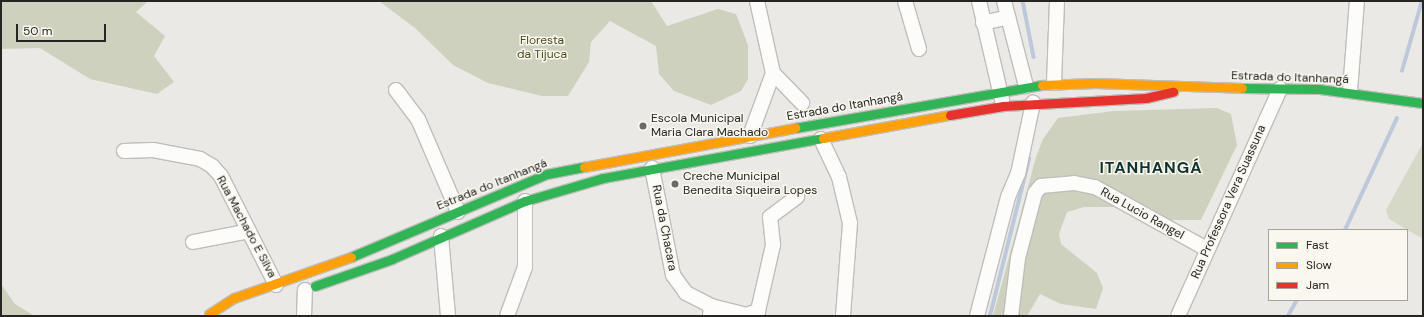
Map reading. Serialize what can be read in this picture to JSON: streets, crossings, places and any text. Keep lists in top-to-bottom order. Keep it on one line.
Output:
{"streets":{"main road":["Estrada do Itanhangá"],"street":["Rua Professora Vera Suassuna","Rua Lucio Rangel","Rua Machado E Silva","Rua da Chacara"]},"crossings":[["Estrada do Itanhangá","Rua Professora Vera Suassuna"],["Estrada do Itanhangá","Rua Machado E Silva"],["Estrada do Itanhangá","Rua da Chacara"],["Rua Professora Vera Suassuna","Rua Lucio Rangel"]],"districts":["ITANHANGÁ"],"parks":["Floresta da Tijuca"],"places":["Escola Municipal Maria Clara Machado","Creche Municipal Benedita Siqueira Lopes"],"legend":["Fast","Slow","Jam"],"scale_bar":"50 m"}
